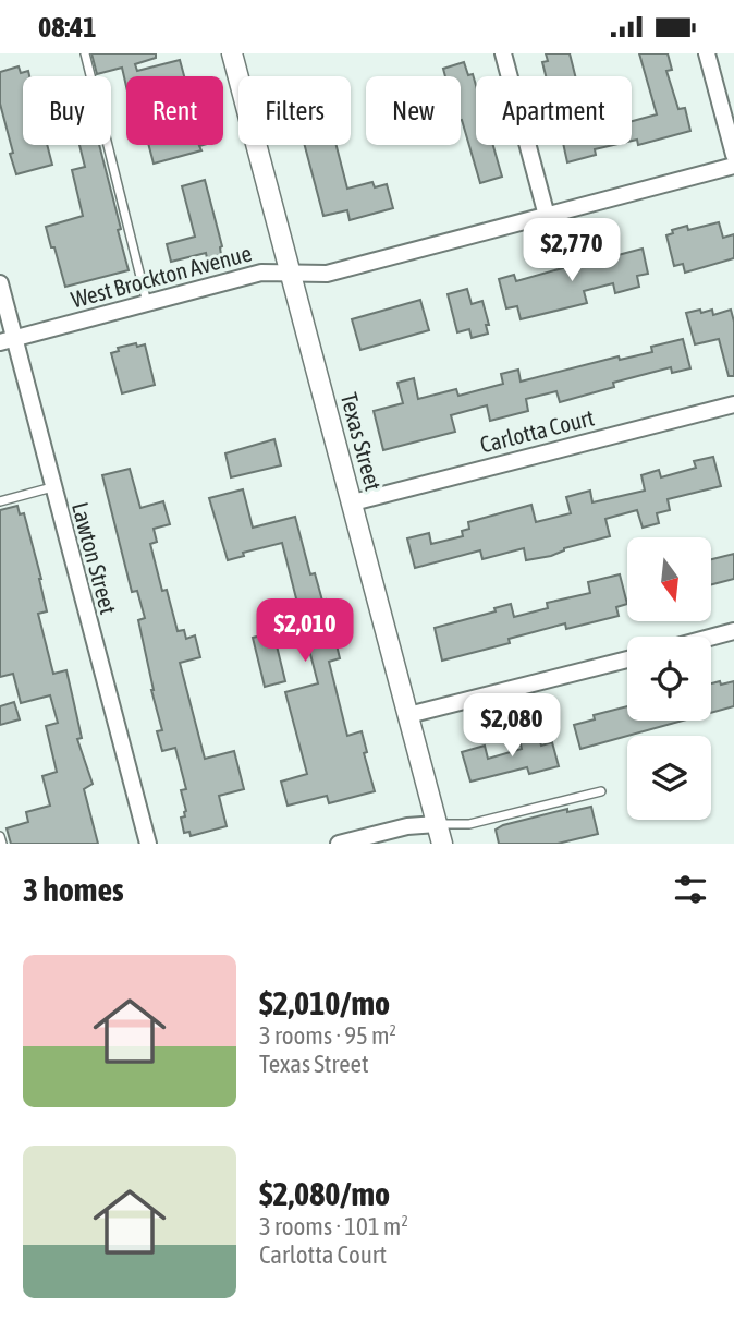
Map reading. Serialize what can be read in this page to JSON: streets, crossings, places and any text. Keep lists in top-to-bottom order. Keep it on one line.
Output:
{"streets":{"street":["West Brockton Avenue","Carlotta Court","Texas Street","Lawton Street"]},"crossings":[["West Brockton Avenue","Texas Street"],["West Brockton Avenue","Lawton Street"],["Carlotta Court","Texas Street"]],"north":"bottom","page":{"status":"08:41","chip":["Buy","Rent","Filters","New","Apartment"],"price":["$2,770","$2,010","$2,080"],"heading":"3 homes","list":[{"name":"$2,010/mo","note":"3 rooms · 95 m² · Texas Street"},{"name":"$2,080/mo","note":"3 rooms · 101 m² · Carlotta Court"}]}}
